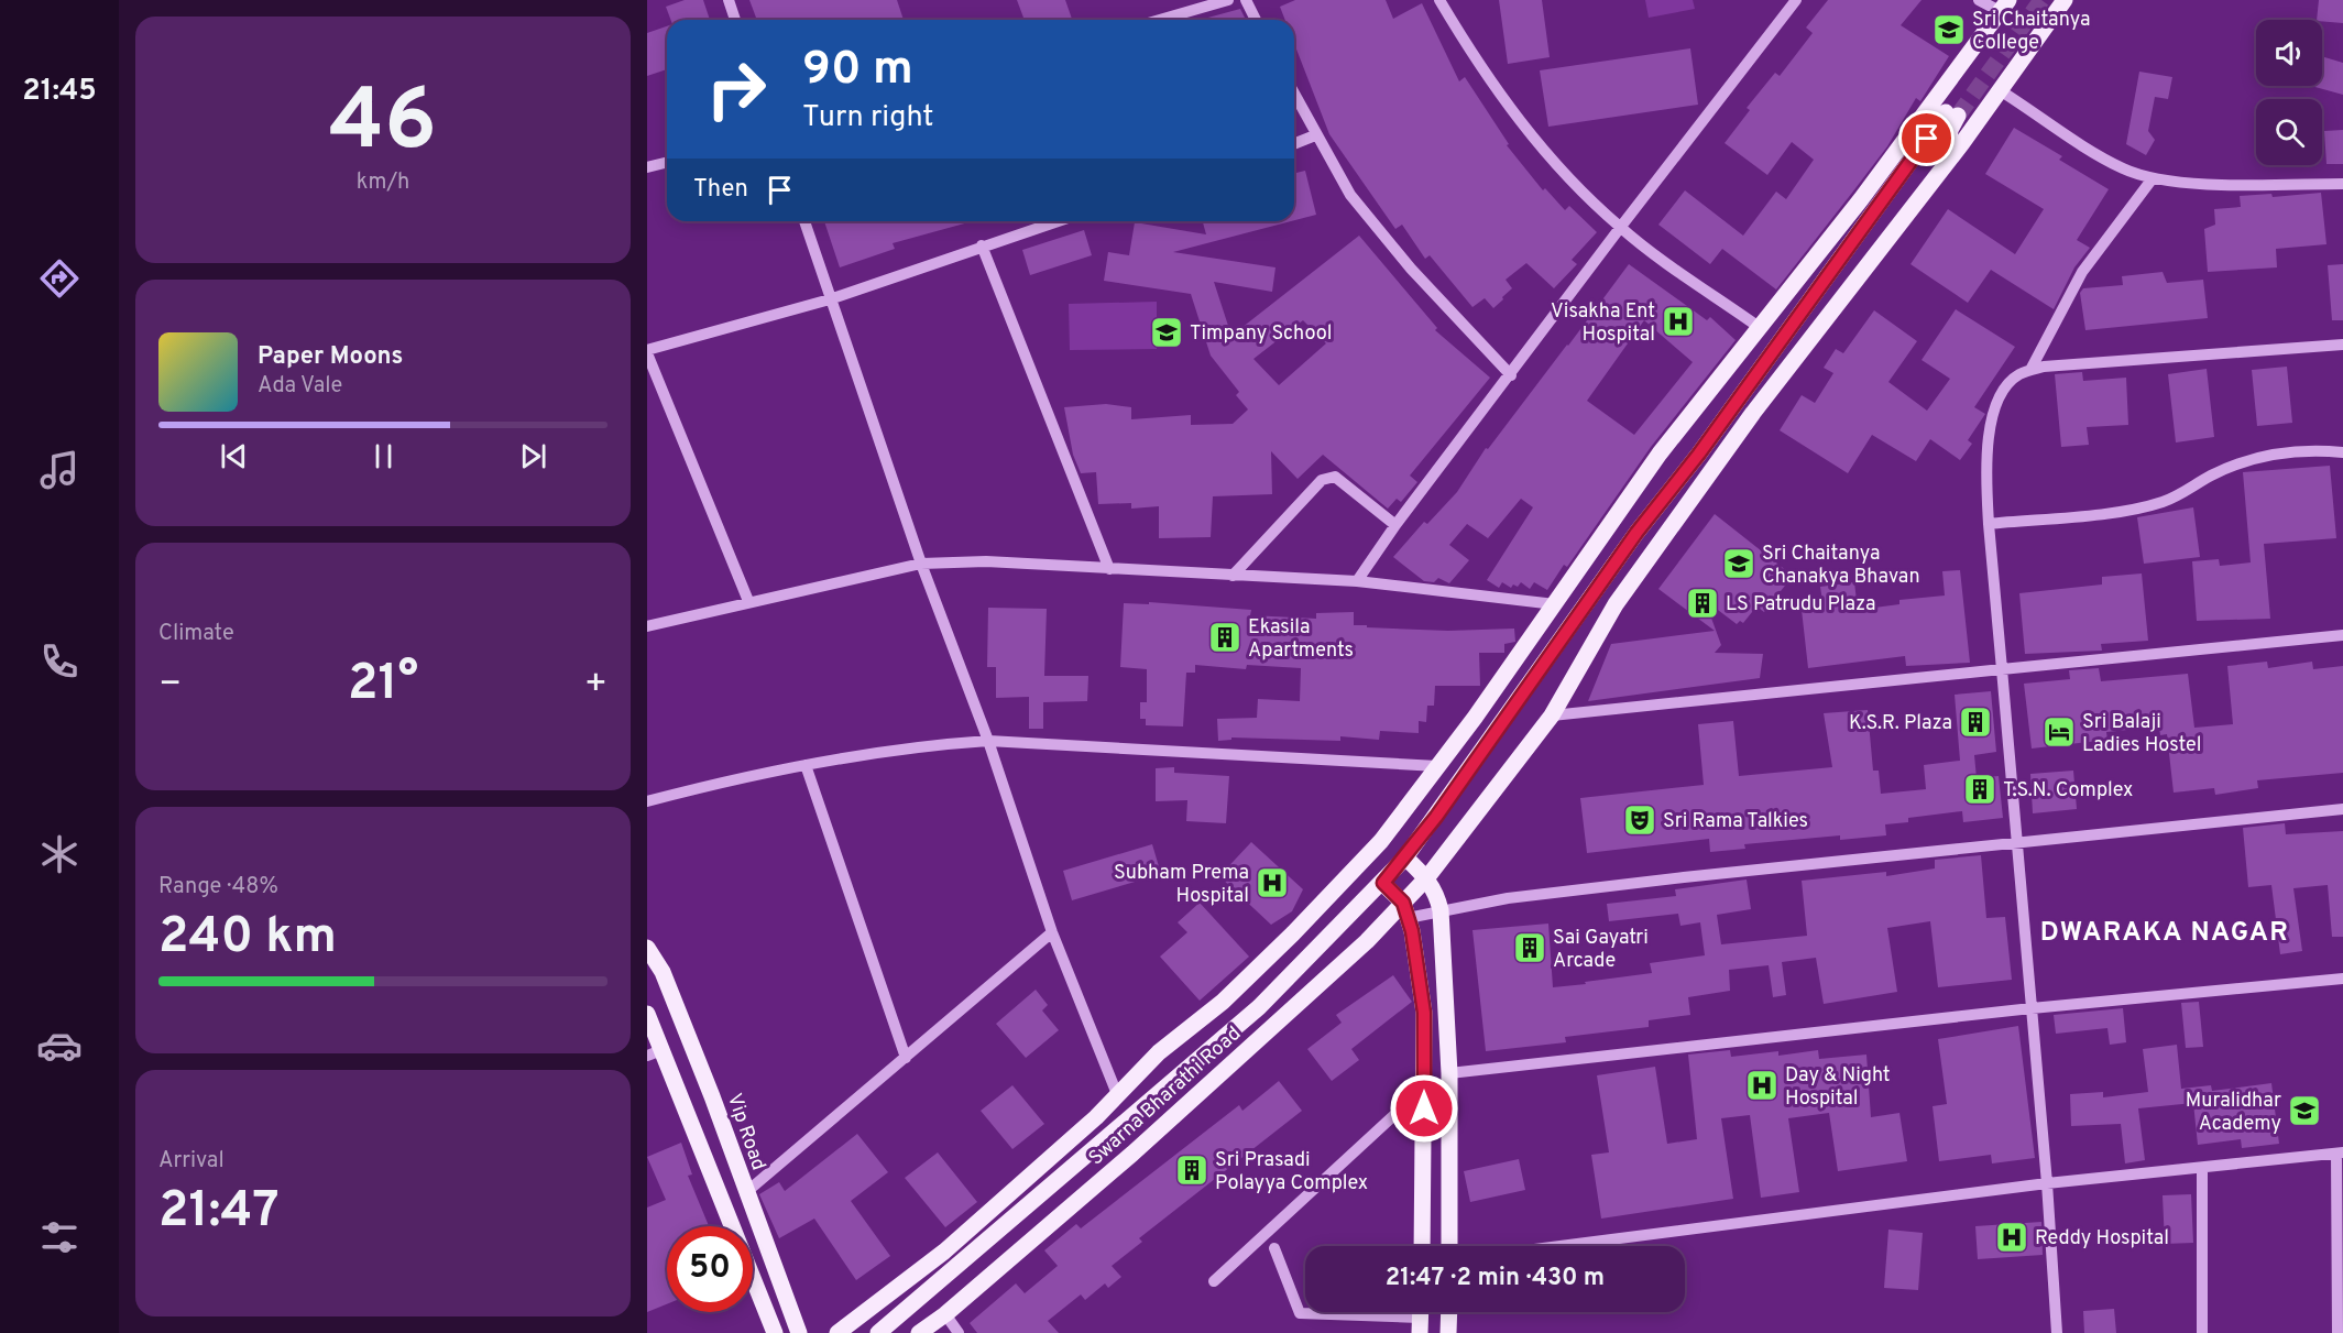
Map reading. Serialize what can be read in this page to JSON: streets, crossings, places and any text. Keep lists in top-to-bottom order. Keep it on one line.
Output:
{"streets":{"main road":["Swarna Bharathi Road","Vip Road"]},"districts":["DWARAKA NAGAR"],"places":{"school or university":["Sri Chaitanya College","Timpany School","Sri Chaitanya Chanakya Bhavan","Muralidhar Academy"],"hospital":["Visakha Ent Hospital","Subham Prema Hospital","Day & Night Hospital","Reddy Hospital"],"building":["LS Patrudu Plaza","Ekasila Apartments","K.S.R. Plaza","T.S.N. Complex","Sai Gayatri Arcade","Sri Prasadi Polayya Complex"],"hotel":["Sri Balaji Ladies Hostel"],"theatre":["Sri Rama Talkies"]},"page":{"tabs":"21:45","tile":[["46","km/h"],"Climate",["Range · 48%","240 km"],["Arrival","21:47"]],"turn":["90 m","Turn right"],"then":"Then","song":["Paper Moons","Ada Vale"],"heat":["−","21°","+"],"limit":"50","trip":"21:47 · 2 min · 430 m"}}
